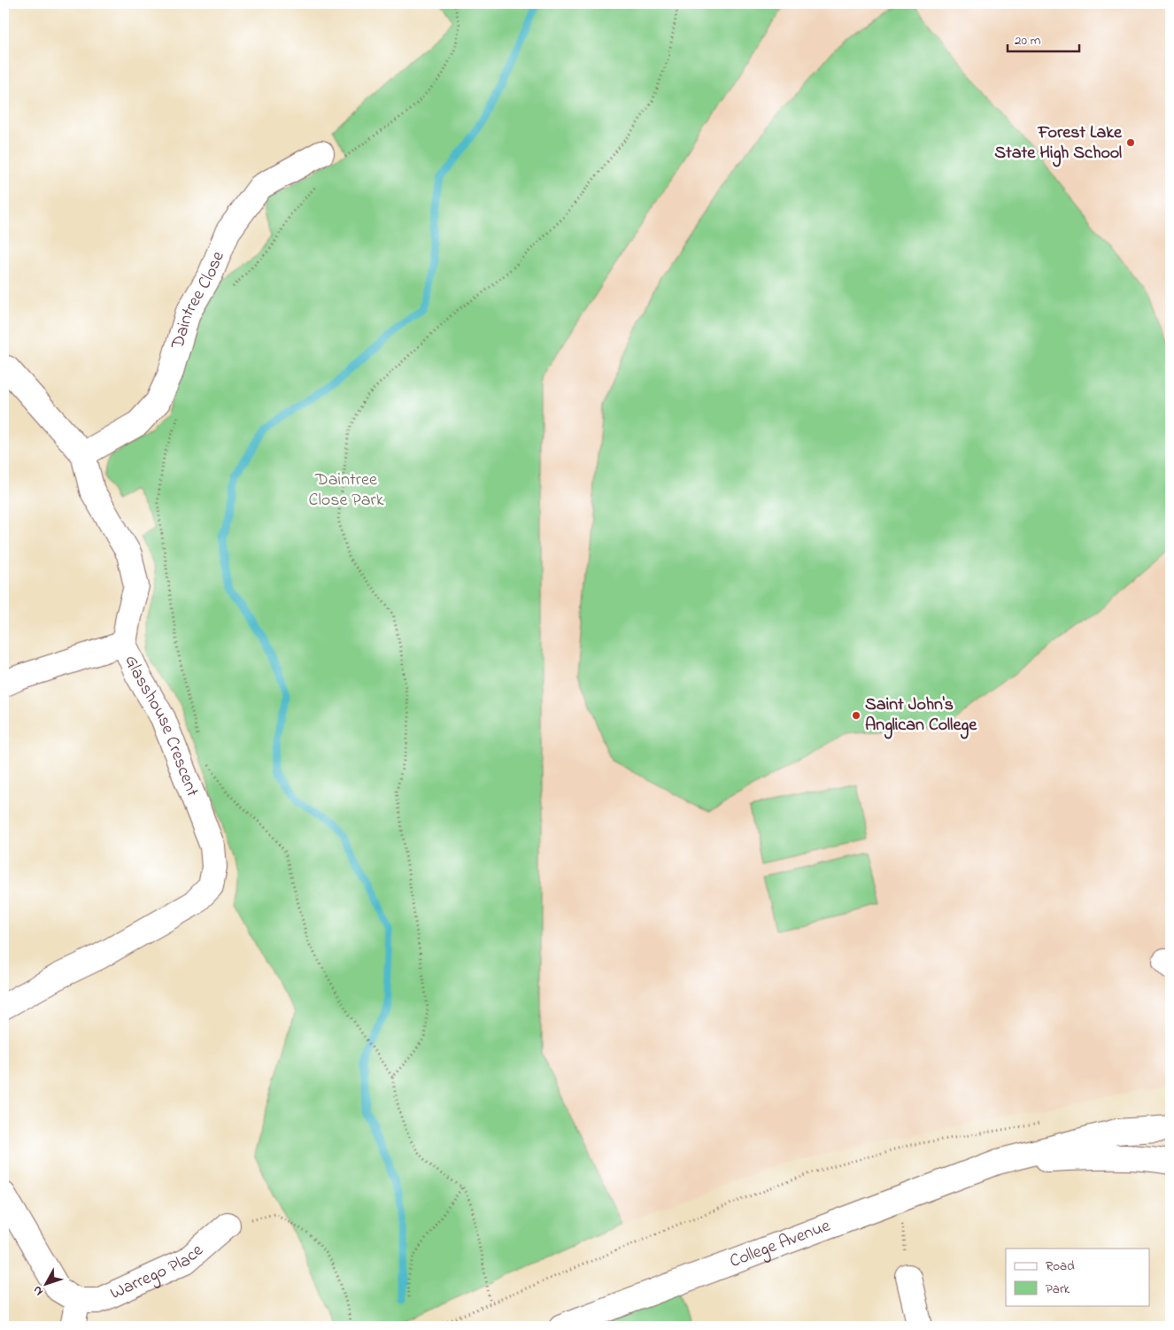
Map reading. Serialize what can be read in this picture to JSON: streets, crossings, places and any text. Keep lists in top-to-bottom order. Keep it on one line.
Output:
{"streets":{"street":["Daintree Close","Glasshouse Crescent","College Avenue","Warrego Place"]},"crossings":[["Daintree Close","Glasshouse Crescent"]],"parks":["Daintree Close Park"],"places":["Forest Lake State High School","Saint John's Anglican College"],"legend":["Road","Park"],"scale_bar":"20 m","north":"bottom left"}
